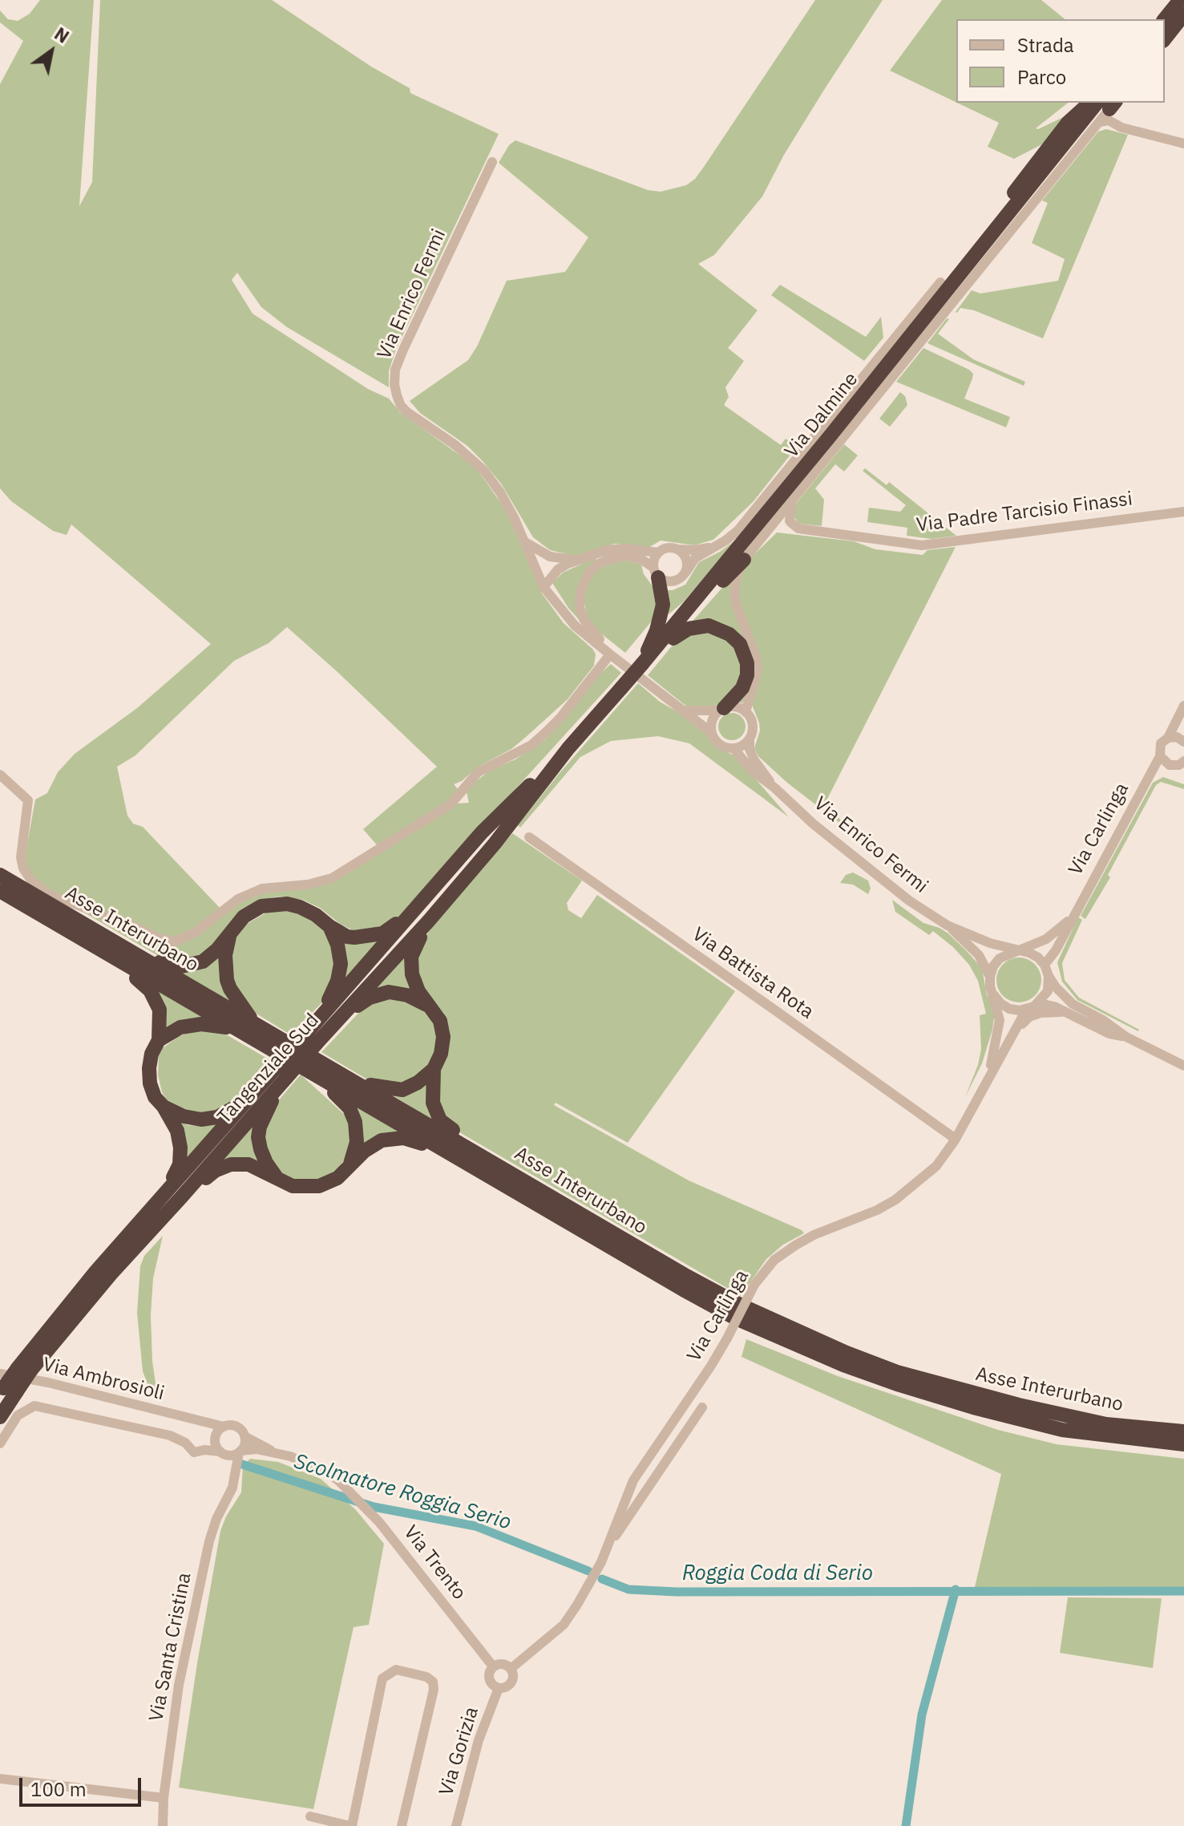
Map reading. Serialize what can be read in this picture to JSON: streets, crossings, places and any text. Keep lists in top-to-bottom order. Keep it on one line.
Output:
{"streets":{"highway":["Via Dalmine","Asse Interurbano","Tangenziale Sud"],"street":["Via Enrico Fermi","Via Padre Tarcisio Finassi","Via Carlinga","Via Battista Rota","Via Ambrosioli","Via Trento","Via Santa Cristina","Via Gorizia"]},"crossings":[["Via Enrico Fermi","Via Carlinga"],["Via Dalmine","Tangenziale Sud"],["Via Carlinga","Via Battista Rota"],["Via Carlinga","Via Gorizia"],["Tangenziale Sud","Via Ambrosioli"],["Via Ambrosioli","Via Trento"],["Via Ambrosioli","Via Santa Cristina"],["Via Trento","Via Santa Cristina"],["Via Trento","Via Gorizia"]],"water":["Scolmatore Roggia Serio","Roggia Coda di Serio"],"legend":["Strada","Parco"],"scale_bar":"100 m","north":"top right"}
